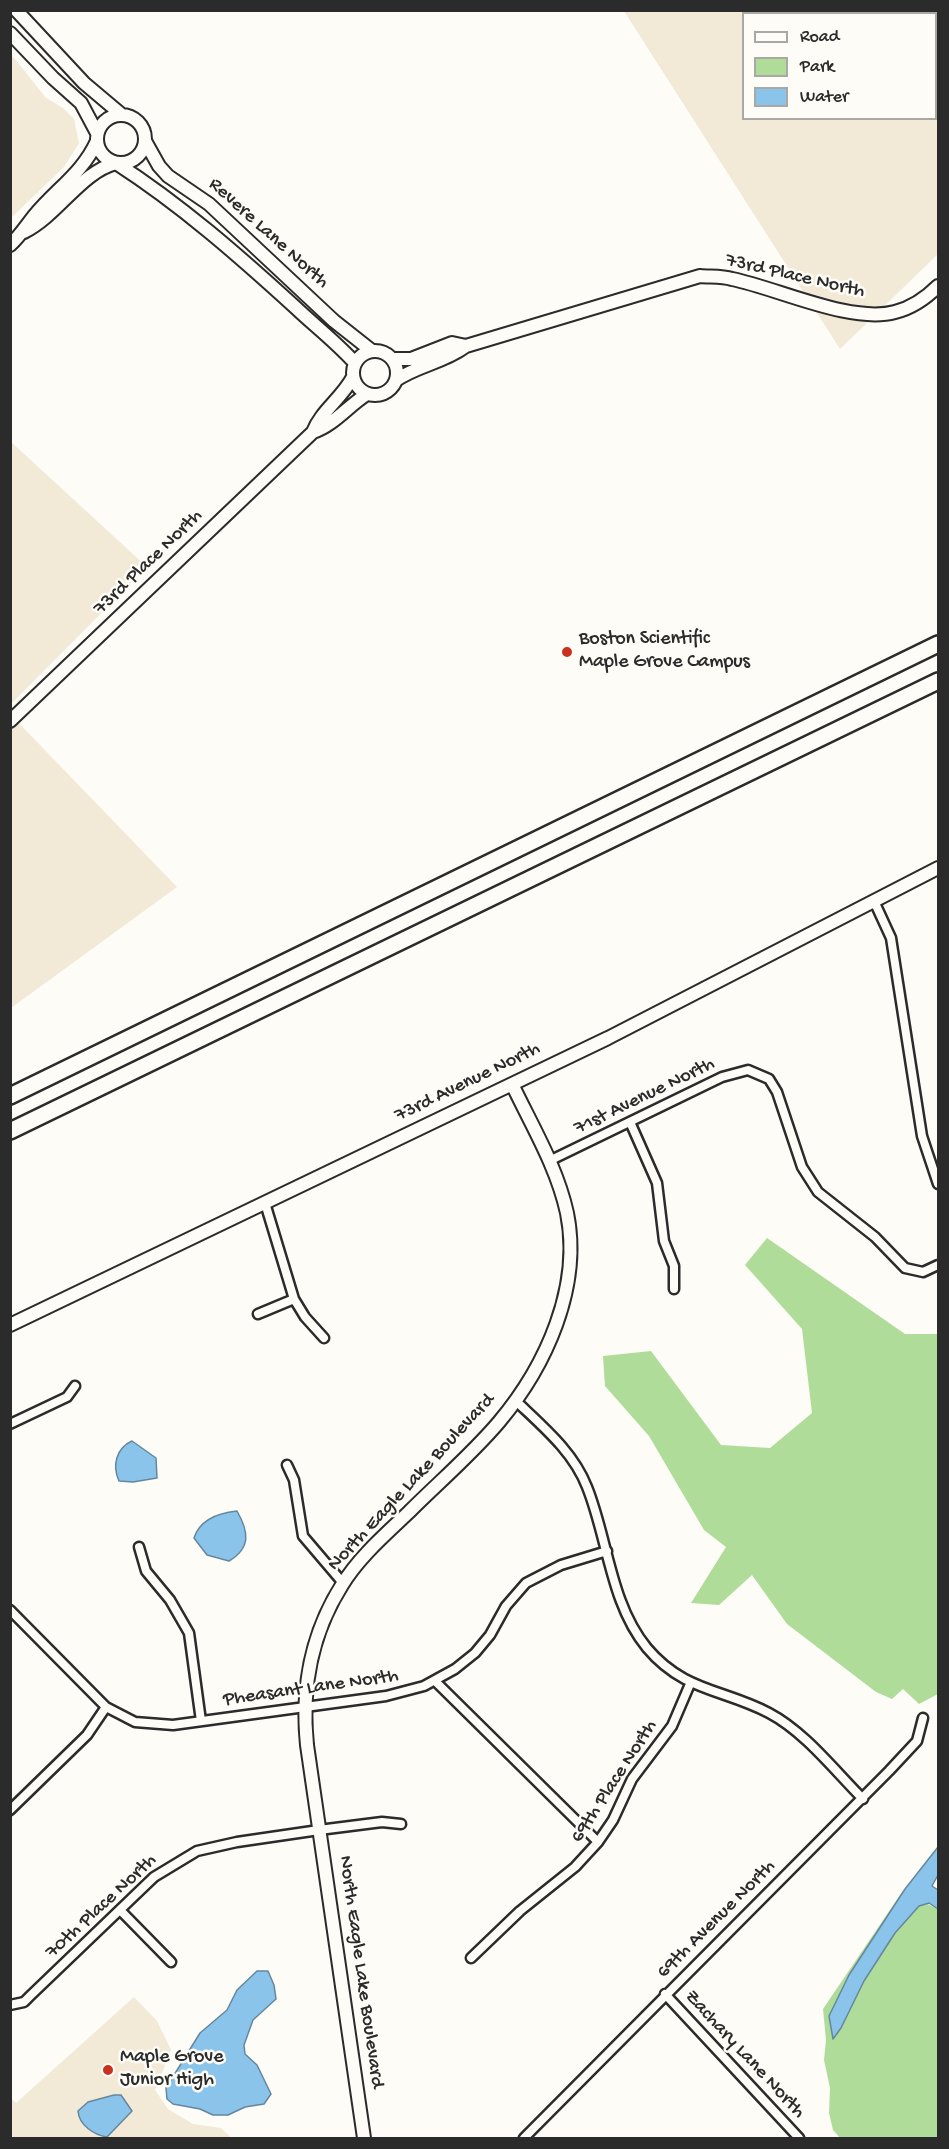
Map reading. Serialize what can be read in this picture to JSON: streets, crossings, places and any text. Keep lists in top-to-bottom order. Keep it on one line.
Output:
{"streets":{"street":["Revere Lane North","73rd Place North","73rd Avenue North","71st Avenue North","North Eagle Lake Boulevard","Pheasant Lane North","69th Place North","70th Place North","69th Avenue North","Zachary Lane North"]},"crossings":[["Revere Lane North","73rd Place North"],["73rd Avenue North","North Eagle Lake Boulevard"],["71st Avenue North","North Eagle Lake Boulevard"],["North Eagle Lake Boulevard","Pheasant Lane North"],["North Eagle Lake Boulevard","70th Place North"],["69th Avenue North","Zachary Lane North"]],"places":["Boston Scientific Maple Grove Campus","Maple Grove Junior High"],"legend":["Road","Park","Water"]}
